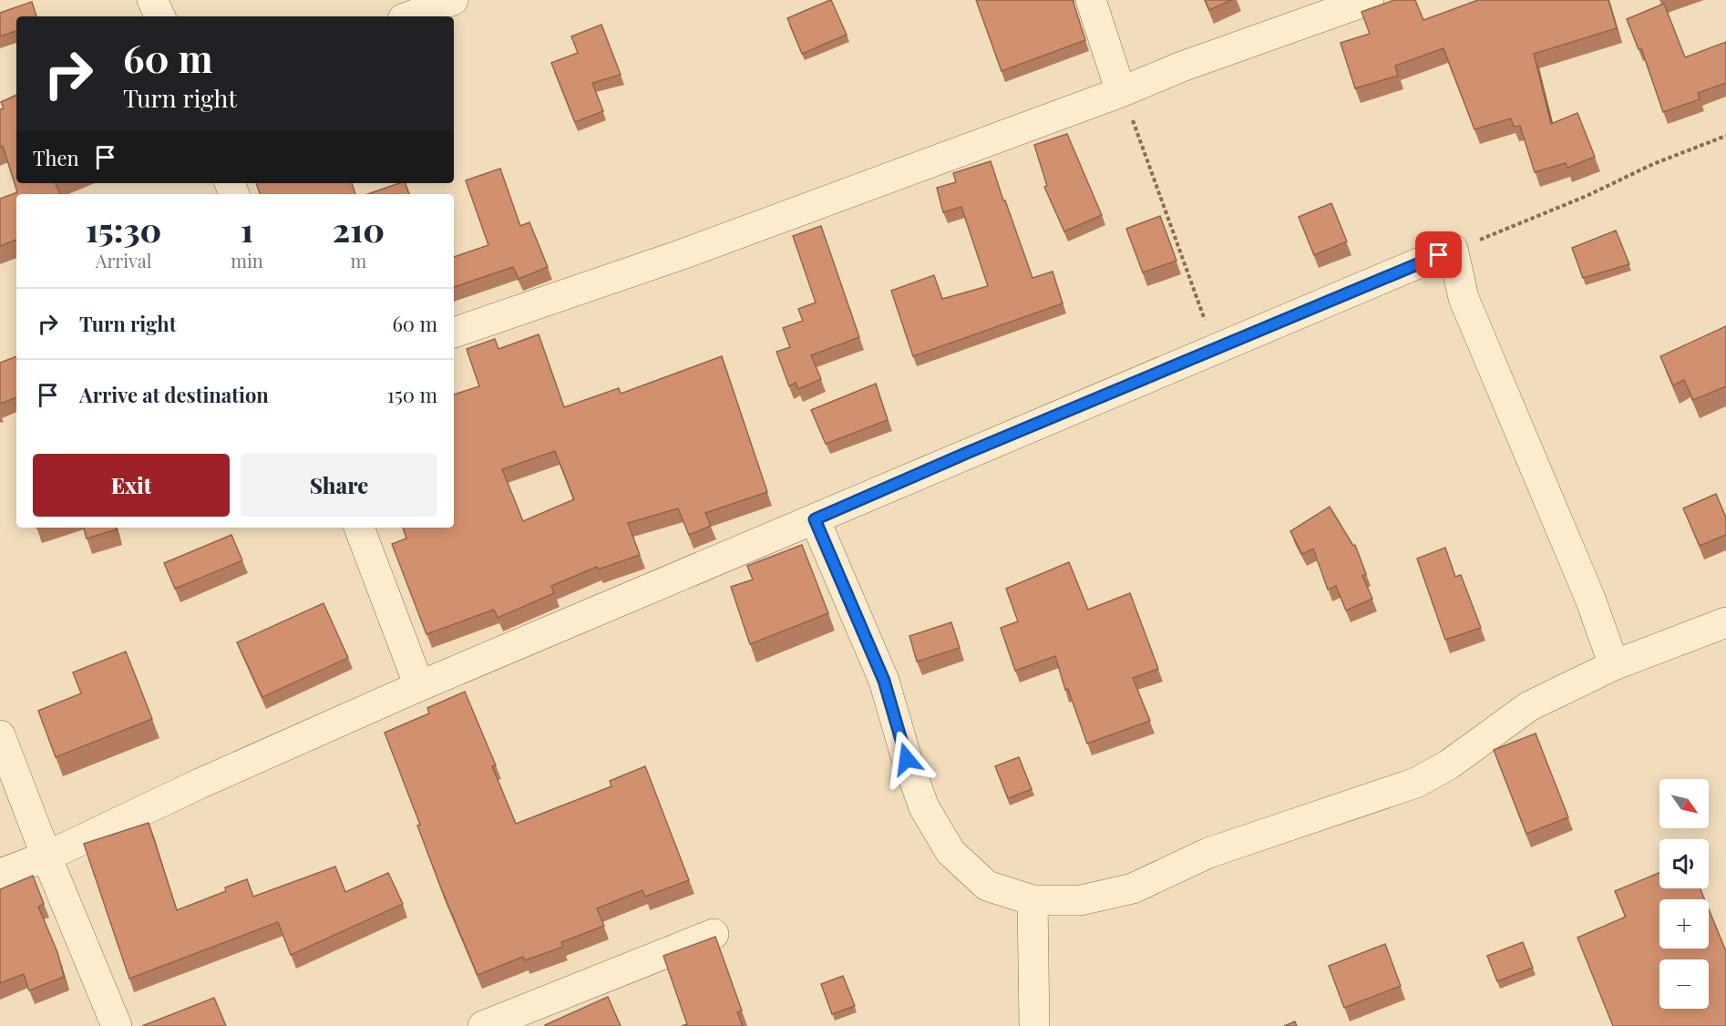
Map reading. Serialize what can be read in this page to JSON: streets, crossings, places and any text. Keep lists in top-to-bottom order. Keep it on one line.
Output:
{"north":"bottom right","page":{"turn":["60 m","Turn right"],"then":"Then","eta":["15:30","Arrival","1","min","210","m"],"list":[{"name":"Turn right","value":"60 m"},{"name":"Arrive at destination","value":"150 m"}],"buttons":["Exit","Share"],"map_buttons":["+","−"]}}
